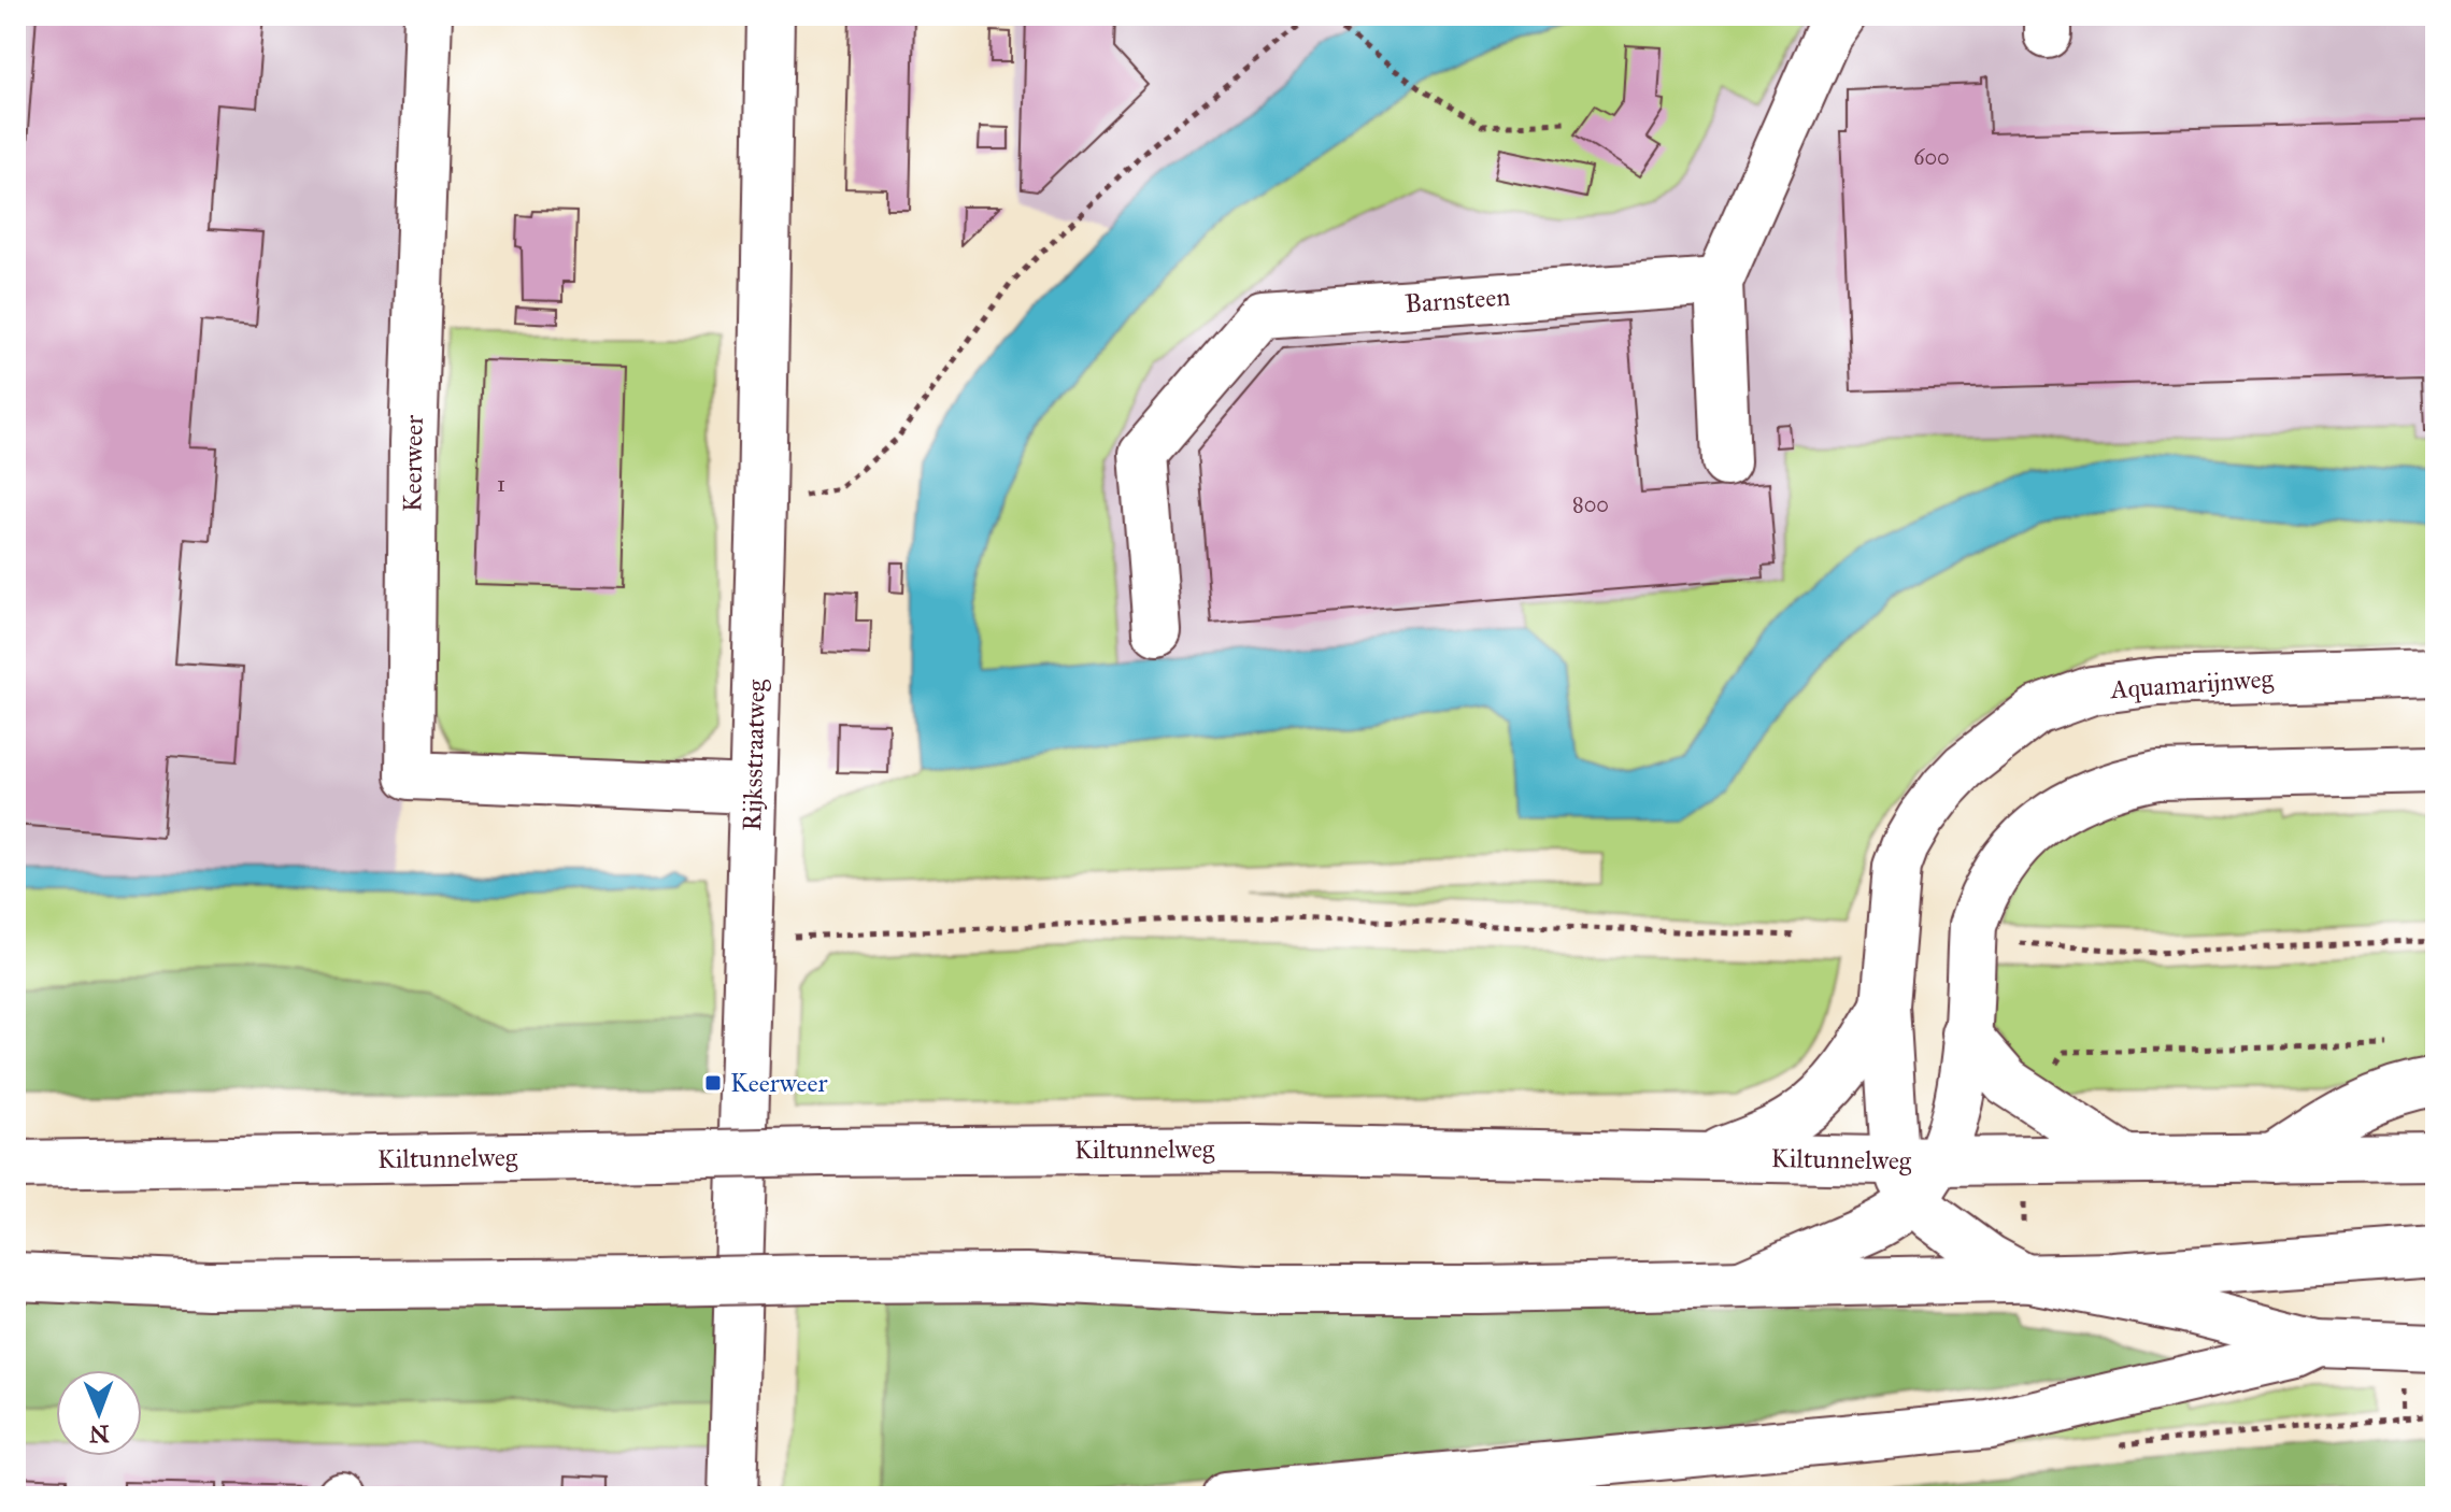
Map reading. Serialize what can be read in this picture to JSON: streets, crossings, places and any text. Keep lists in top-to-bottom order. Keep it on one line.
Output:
{"streets":{"main road":["Barnsteen","Keerweer","Aquamarijnweg","Rijksstraatweg","Kiltunnelweg"]},"crossings":[["Keerweer","Rijksstraatweg"],["Aquamarijnweg","Kiltunnelweg"]],"places":{"transit":["Keerweer"]},"house_numbers":["600","1","800"],"north":"bottom"}
